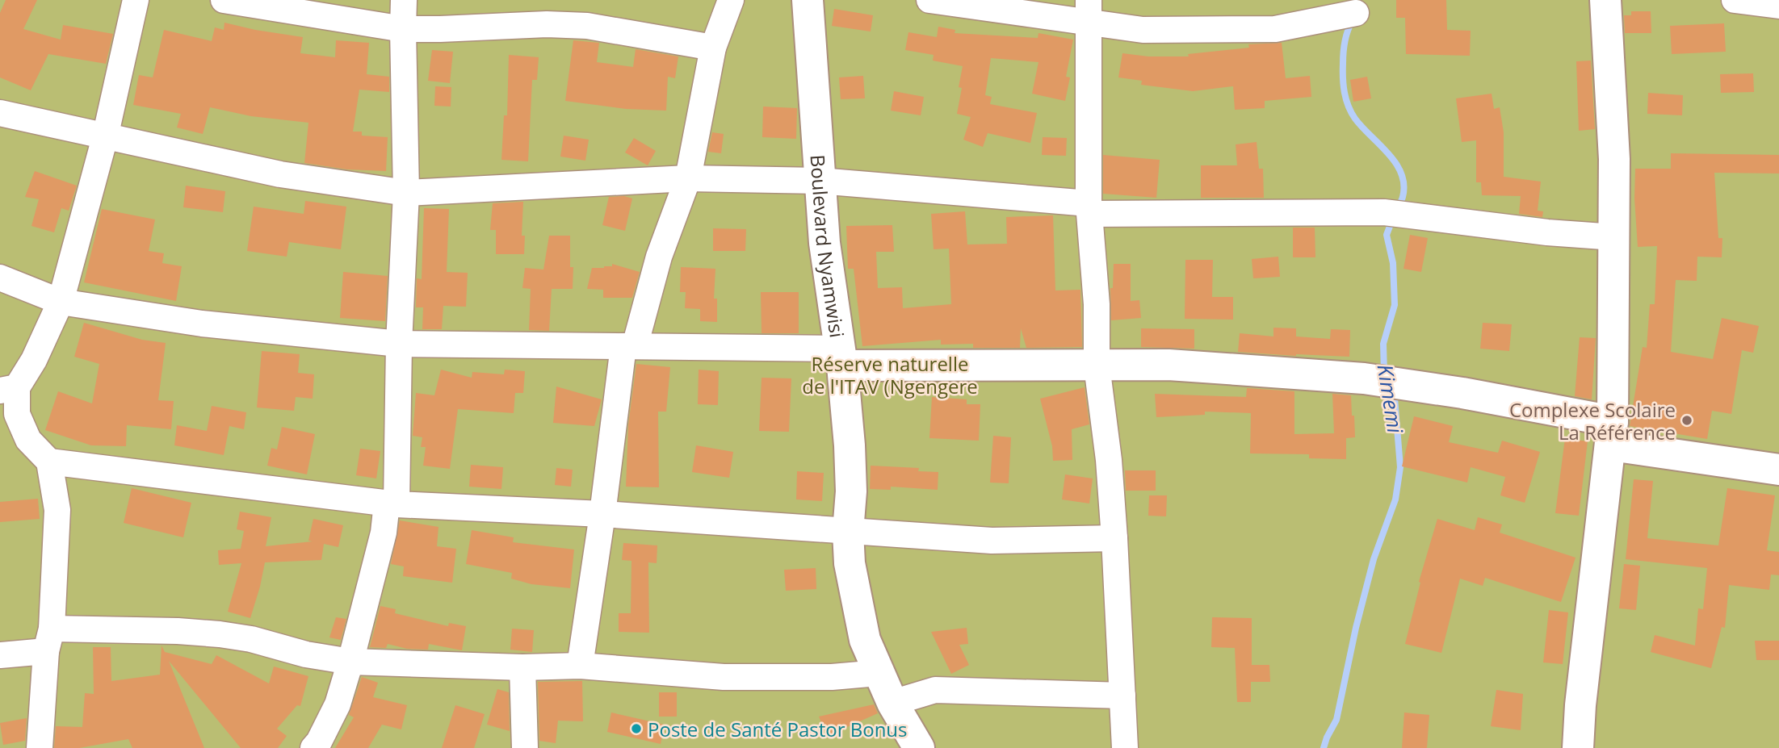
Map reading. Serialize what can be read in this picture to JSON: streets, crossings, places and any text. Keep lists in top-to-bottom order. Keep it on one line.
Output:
{"streets":{"street":["Boulevard Nyamwisi"]},"water":["Kimemi"],"parks":["Réserve naturelle de l'ITAV (Ngengere"],"places":["Complexe Scolaire La Référence","Poste de Santé Pastor Bonus"]}
